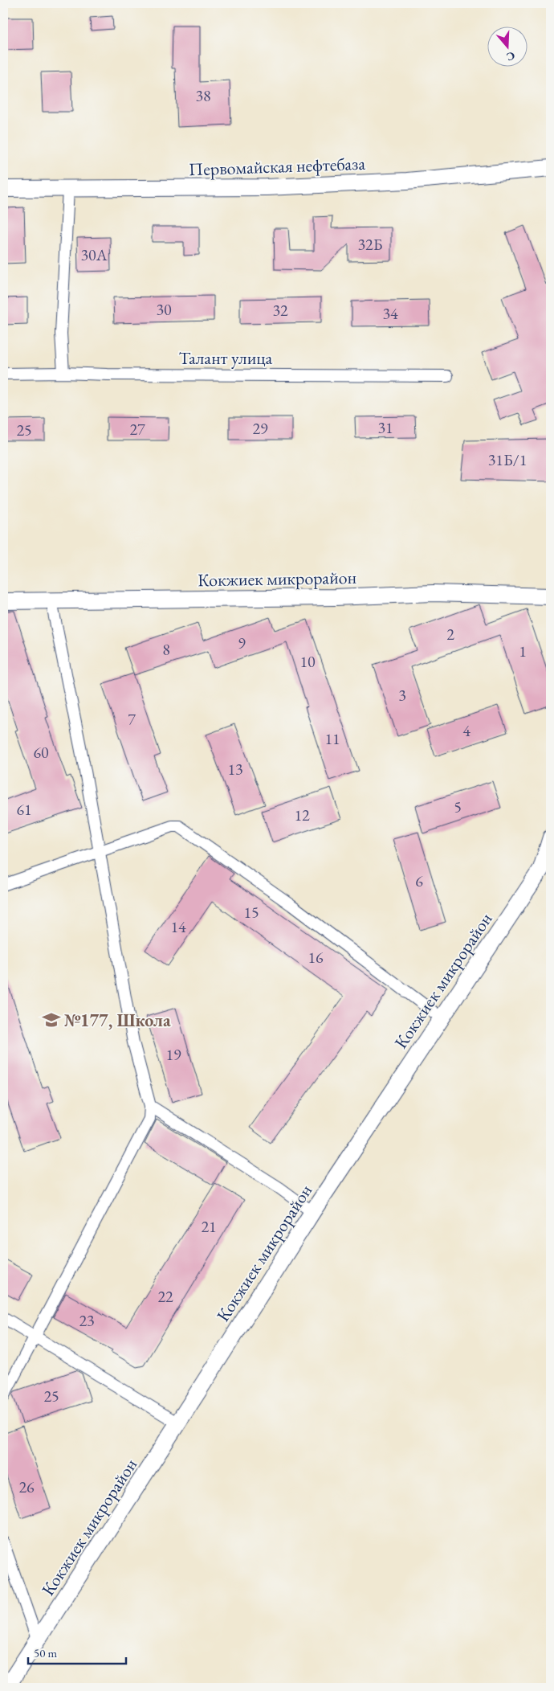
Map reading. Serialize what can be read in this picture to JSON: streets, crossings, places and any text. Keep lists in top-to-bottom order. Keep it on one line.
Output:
{"streets":{"street":["Первомайская нефтебаза","Талант улица","Кокжиек микрорайон"]},"places":{"school or university":["№177, Школа"]},"house_numbers":["38","32Б","30А","30","32","34","31","29","27","25","31Б/1","2","9","8","1","10","3","7","4","11","60","13","5","61","12","6","15","14","16","19","21","22","23","25","26"],"scale_bar":"50 m","north":"bottom"}
